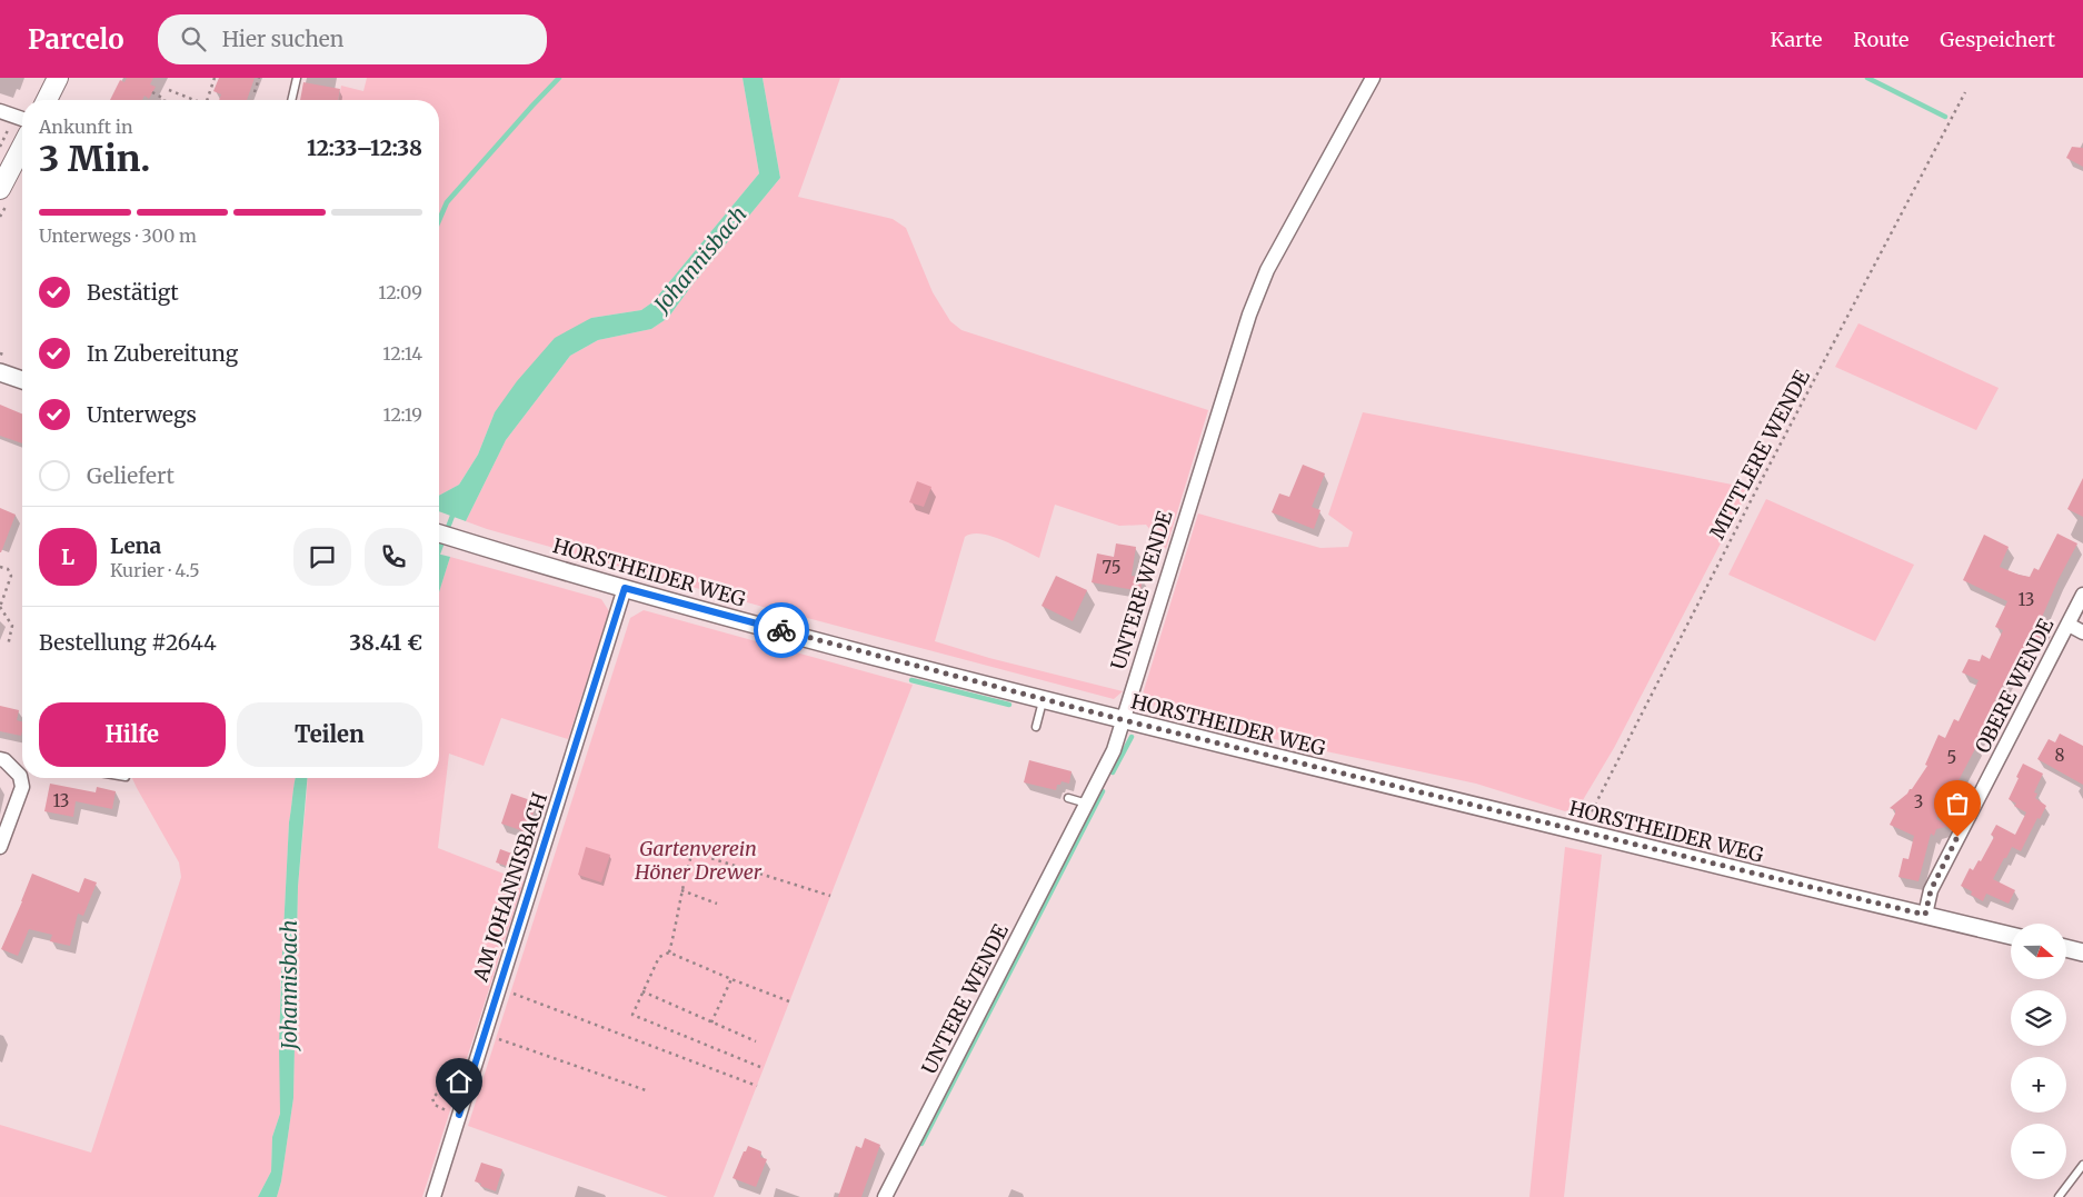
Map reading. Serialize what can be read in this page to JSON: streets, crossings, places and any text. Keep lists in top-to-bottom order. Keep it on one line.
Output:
{"streets":{"street":["HORSTHEIDER WEG","UNTERE WENDE","OBERE WENDE","AM JOHANNISBACH"],"path":["MITTLERE WENDE"]},"crossings":[["MITTLERE WENDE","HORSTHEIDER WEG"],["HORSTHEIDER WEG","UNTERE WENDE"],["HORSTHEIDER WEG","OBERE WENDE"],["HORSTHEIDER WEG","AM JOHANNISBACH"]],"water":["Johannisbach"],"parks":["Gartenverein Höner Drewer"],"house_numbers":["75","13","8","5","13","3"],"north":"right","page":{"header":"Parcelo","search":"Hier suchen","nav":["Karte","Route","Gespeichert"],"heading":["3 Min.","Ankunft in","12:33–12:38"],"panel":["Lena","Kurier · 4.5","Bestellung #2644","38.41 €"],"bar":"Unterwegs · 300 m","list":[["Bestätigt","12:09"],["In Zubereitung","12:14"],["Unterwegs","12:19"],"Geliefert"],"round":"L","buttons":["Hilfe","Teilen"],"map_buttons":["+","−"]}}
